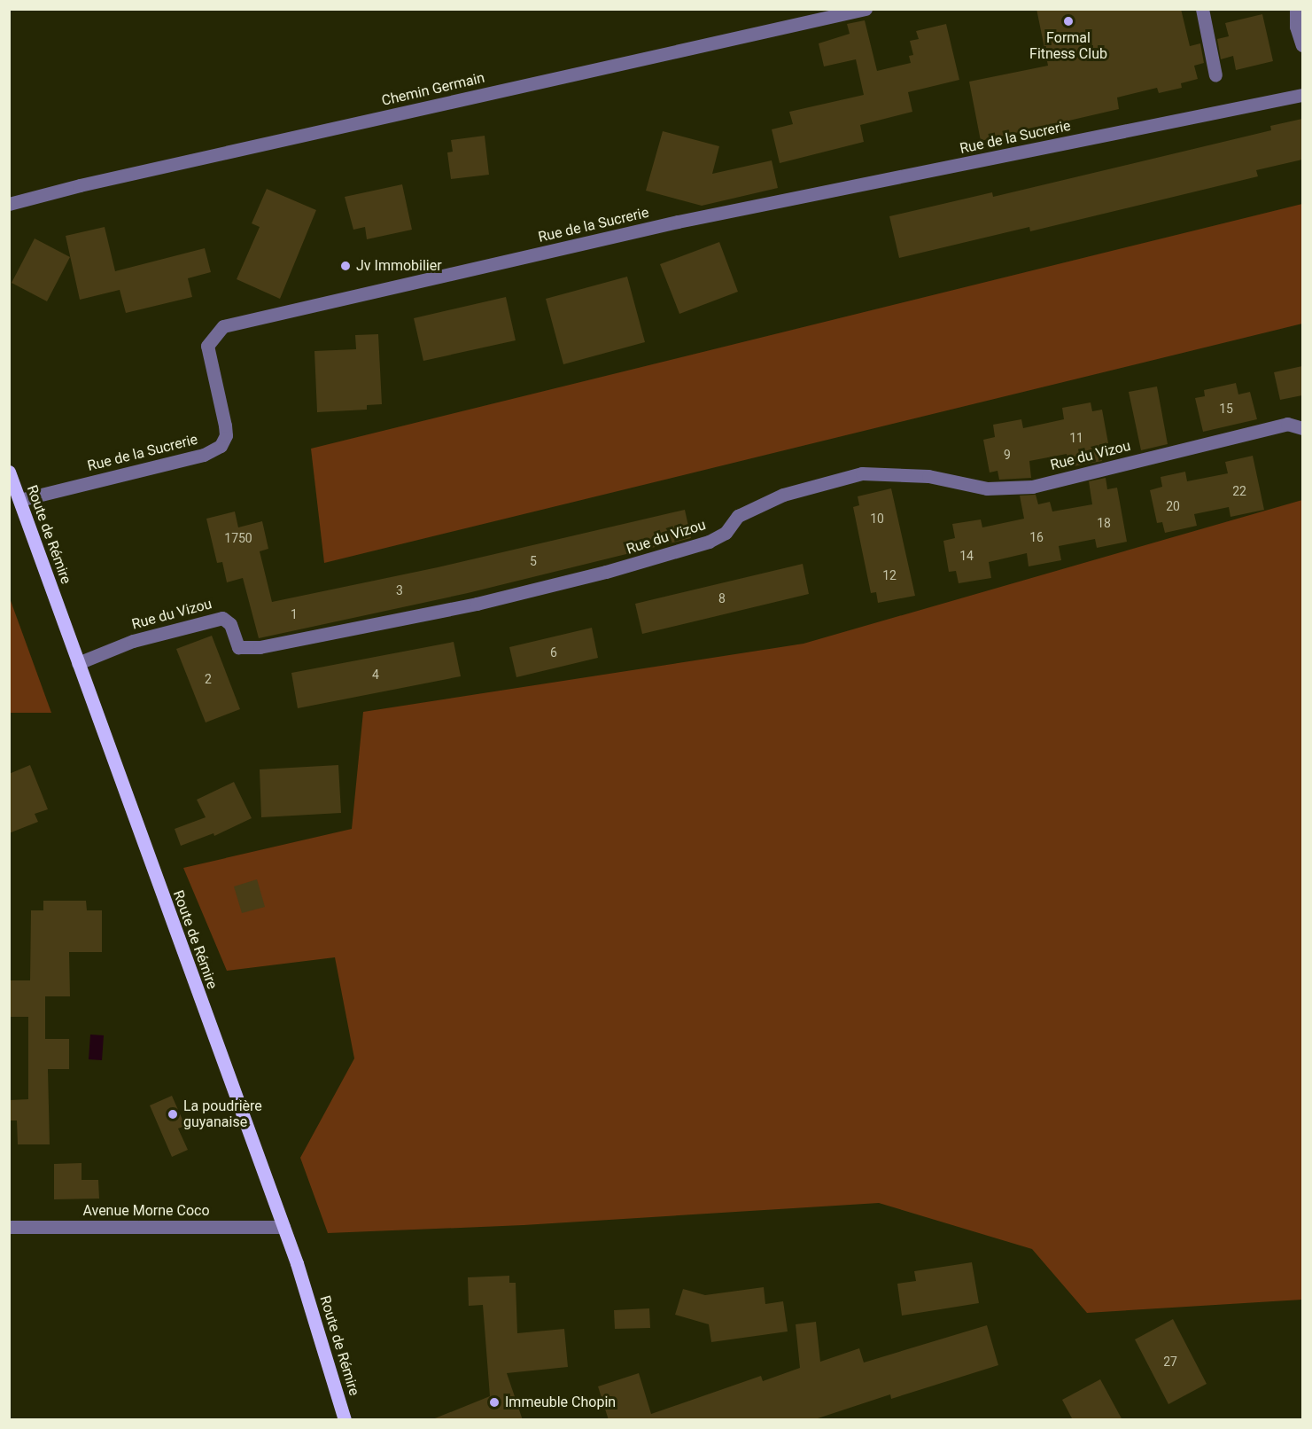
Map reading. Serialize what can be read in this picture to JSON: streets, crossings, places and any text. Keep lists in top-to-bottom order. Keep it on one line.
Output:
{"streets":{"main road":["Route de Rémire"],"street":["Chemin Germain","Rue de la Sucrerie","Rue du Vizou","Avenue Morne Coco"]},"crossings":[["Rue de la Sucrerie","Route de Rémire"],["Rue du Vizou","Route de Rémire"],["Route de Rémire","Avenue Morne Coco"]],"places":["Formal Fitness Club","Jv Immobilier","La poudrière guyanaise","Immeuble Chopin"],"house_numbers":["15","11","9","22","20","10","18","16","1750","14","5","12","3","8","1","6","4","2","27"]}
